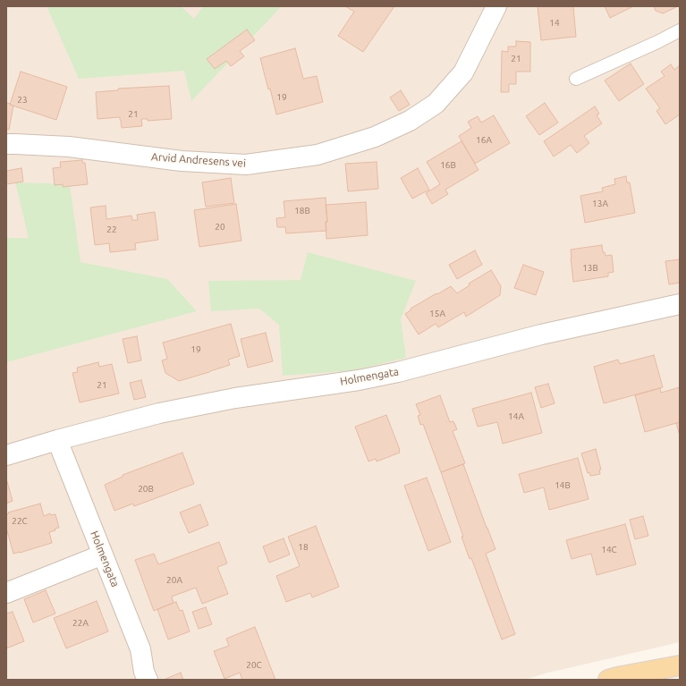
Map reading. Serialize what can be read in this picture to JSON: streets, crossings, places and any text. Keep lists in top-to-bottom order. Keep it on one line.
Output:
{"streets":{"street":["Arvid Andresens vei","Holmengata"]},"house_numbers":["14","21","19","23","21","16A","16B","13A","18B","20","22","13B","15A","19","21","14A","14B","20B","22C","18","14C","20A","22A","20C"]}
